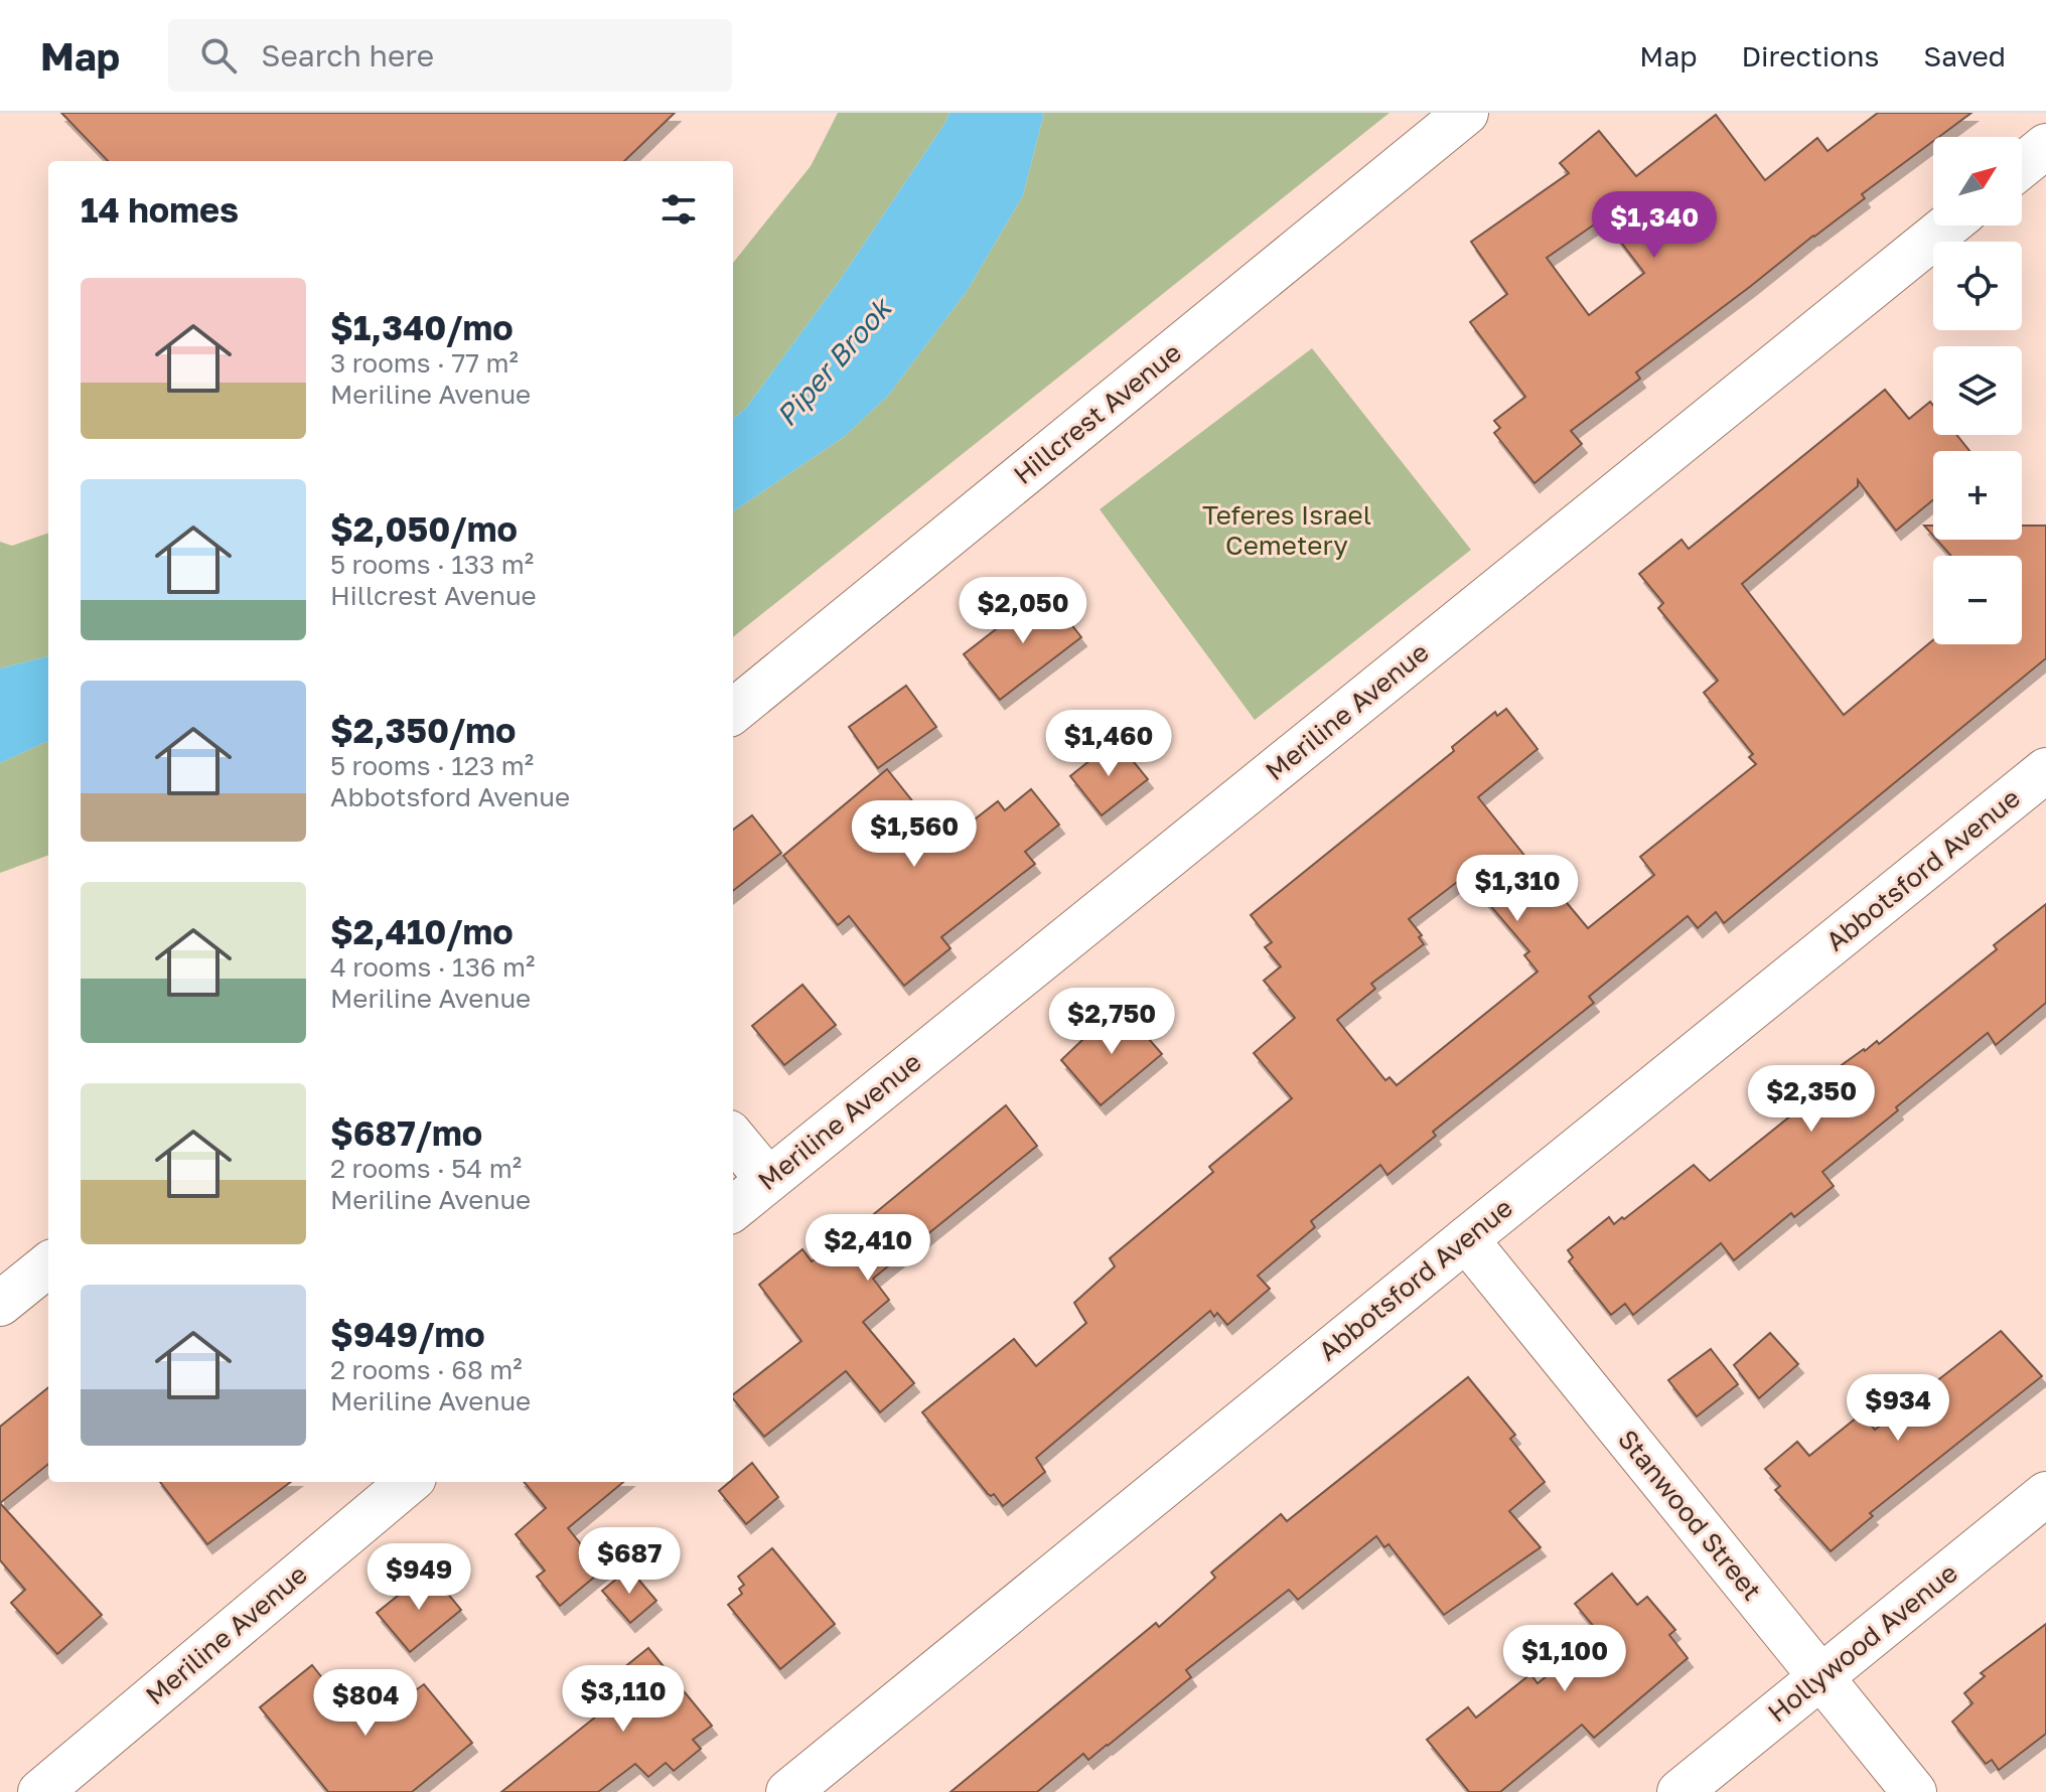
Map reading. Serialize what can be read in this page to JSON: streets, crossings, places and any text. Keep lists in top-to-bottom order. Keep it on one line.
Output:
{"streets":{"street":["Hillcrest Avenue","Meriline Avenue","Abbotsford Avenue","Stanwood Street","Hollywood Avenue"]},"crossings":[["Abbotsford Avenue","Stanwood Street"],["Stanwood Street","Hollywood Avenue"]],"water":["Piper Brook"],"parks":["Teferes Israel Cemetery"],"north":"top right","page":{"header":"Map","search":"Search here","nav":["Map","Directions","Saved"],"map_buttons":["+","−"],"heading":"14 homes","price":["$1,340","$2,050","$1,460","$1,560","$1,310","$2,750","$2,350","$2,410","$934","$687","$949","$1,100","$3,110","$804"],"list":[{"name":"$1,340/mo","note":"3 rooms · 77 m² · Meriline Avenue"},{"name":"$2,050/mo","note":"5 rooms · 133 m² · Hillcrest Avenue"},{"name":"$2,350/mo","note":"5 rooms · 123 m² · Abbotsford Avenue"},{"name":"$2,410/mo","note":"4 rooms · 136 m² · Meriline Avenue"},{"name":"$687/mo","note":"2 rooms · 54 m² · Meriline Avenue"},{"name":"$949/mo","note":"2 rooms · 68 m² · Meriline Avenue"}]}}
